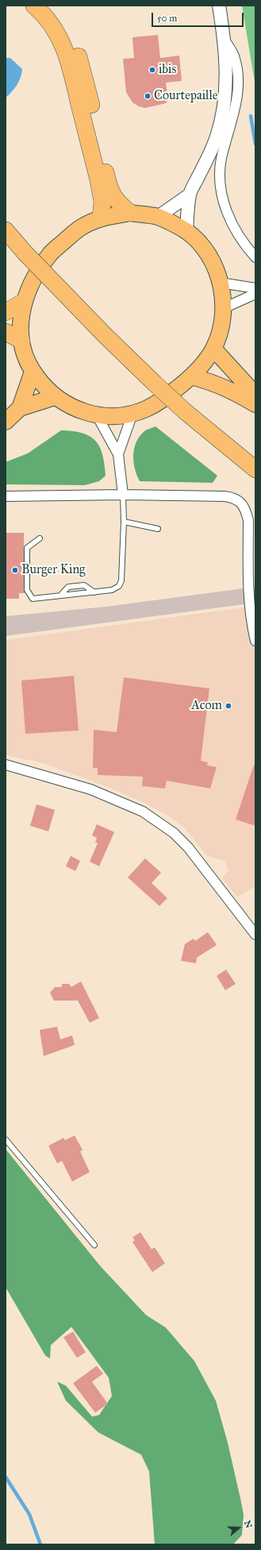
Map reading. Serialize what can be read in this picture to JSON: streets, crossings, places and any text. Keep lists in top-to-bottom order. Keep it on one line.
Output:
{"places":["ibis","Courtepaille","Burger King","Acom"],"scale_bar":"50 m","north":"right"}
